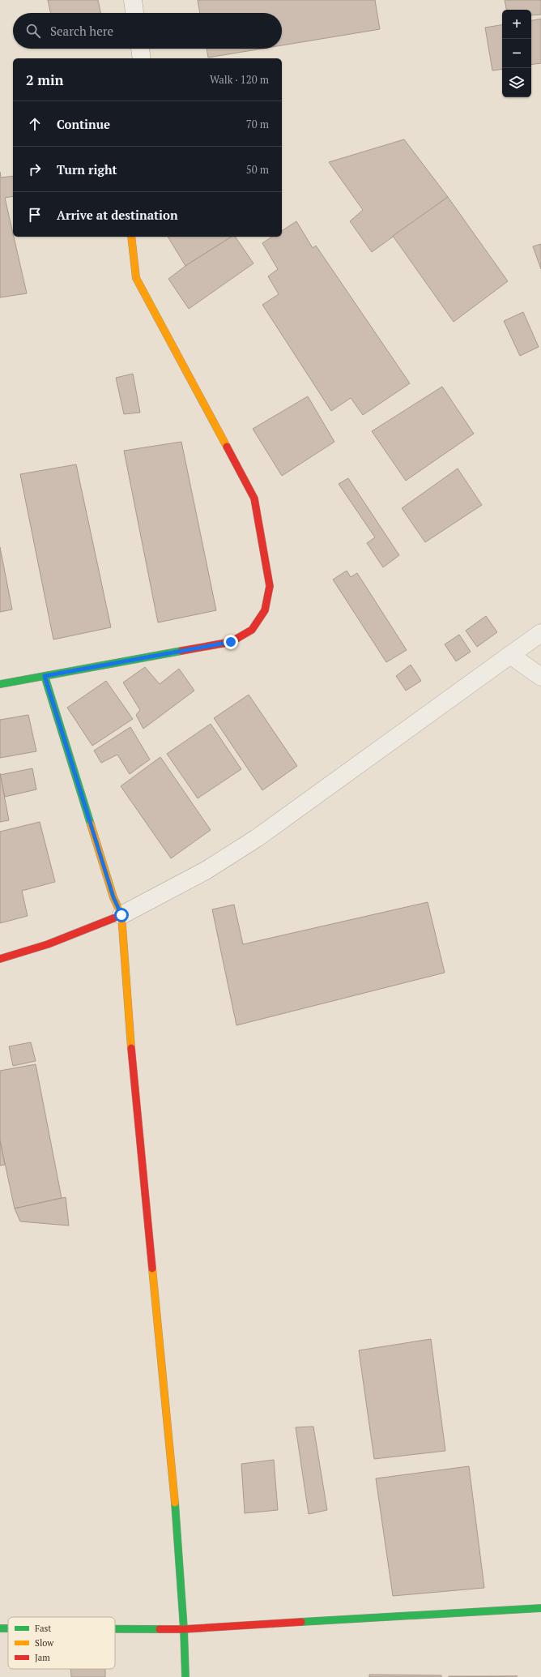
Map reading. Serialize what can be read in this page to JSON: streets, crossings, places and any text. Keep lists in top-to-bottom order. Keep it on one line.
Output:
{"legend":["Fast","Slow","Jam"],"page":{"map_buttons":["+","−"],"search":"Search here","heading":["2 min","Walk · 120 m"],"list":[["Continue","70 m"],["Turn right","50 m"],"Arrive at destination"]}}
